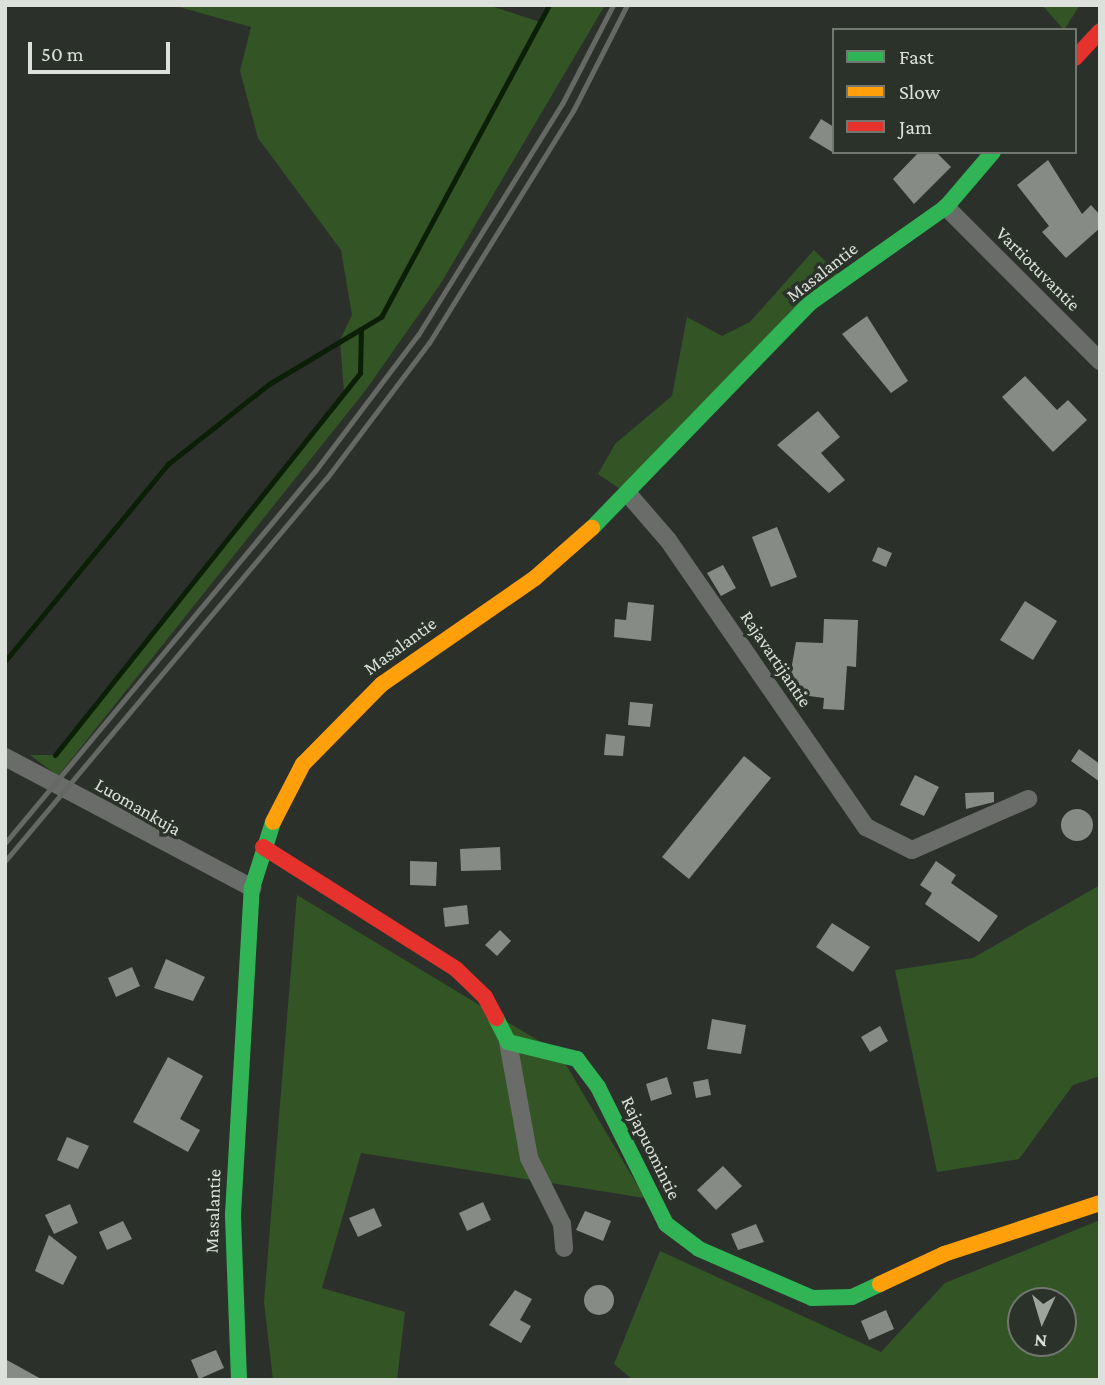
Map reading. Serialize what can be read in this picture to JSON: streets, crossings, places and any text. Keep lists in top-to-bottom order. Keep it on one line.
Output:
{"streets":{"street":["Vartiotuvantie","Masalantie","Rajavartijantie","Luomankuja","Rajapuomintie"]},"crossings":[["Vartiotuvantie","Masalantie"],["Masalantie","Rajavartijantie"],["Masalantie","Luomankuja"]],"legend":["Fast","Slow","Jam"],"scale_bar":"50 m","north":"bottom"}
